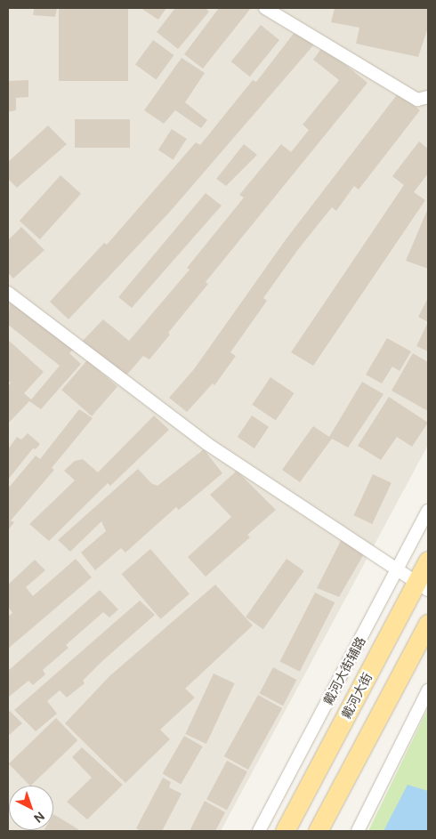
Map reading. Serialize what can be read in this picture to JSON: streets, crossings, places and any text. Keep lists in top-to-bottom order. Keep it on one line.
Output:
{"streets":{"main road":["戴河大街"],"street":["戴河大街辅路"]},"north":"bottom right"}
